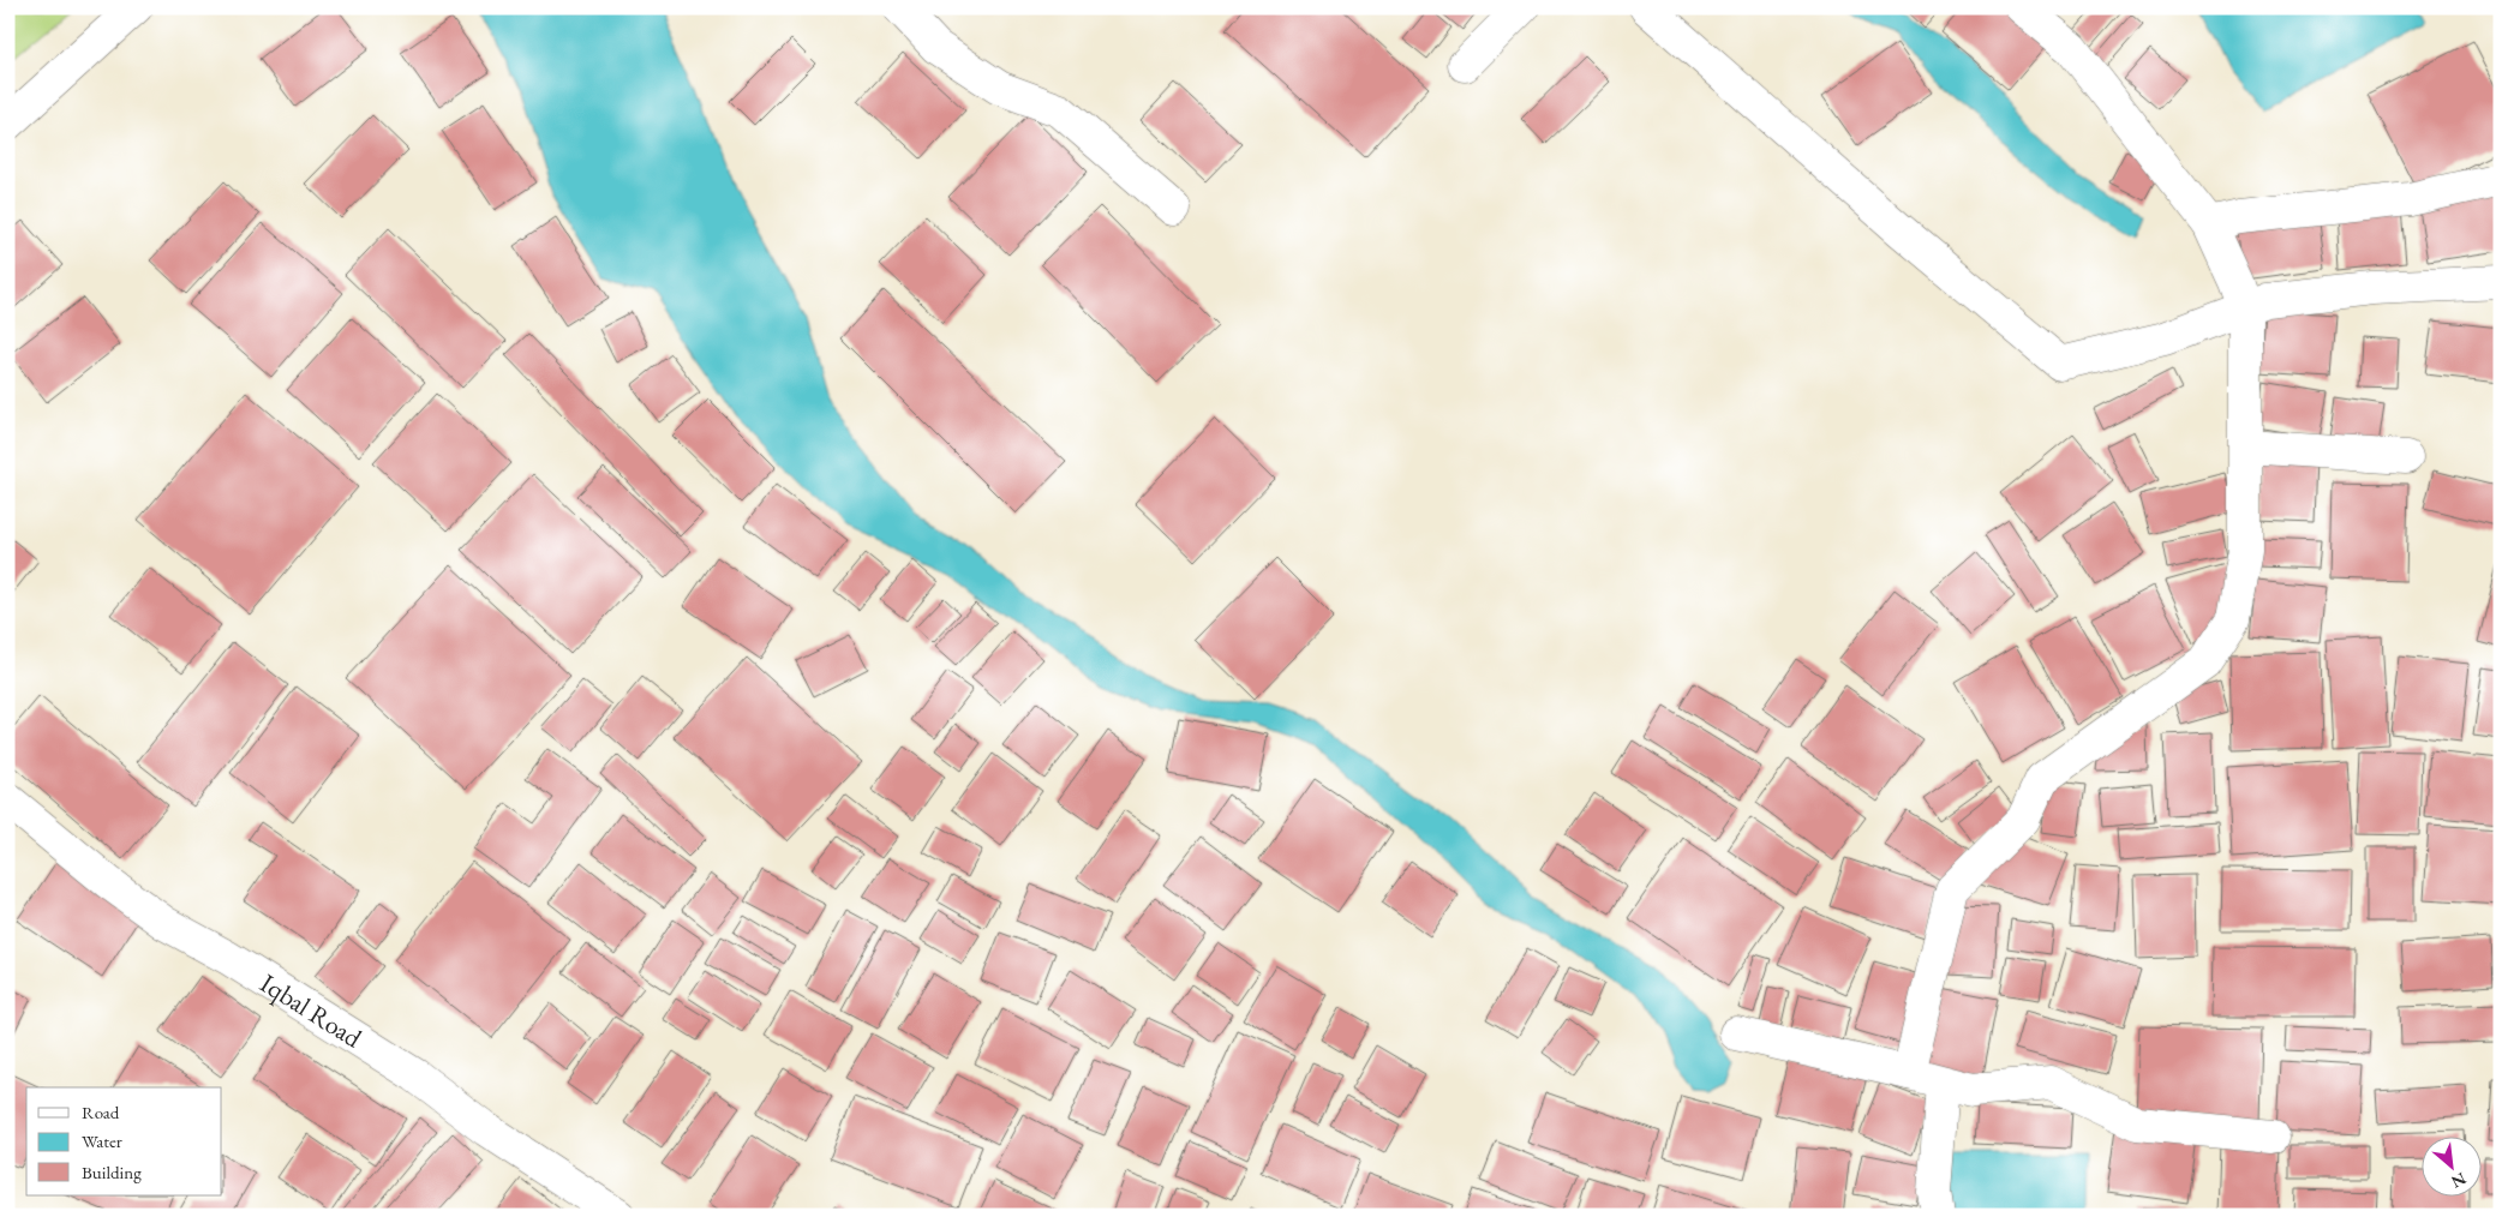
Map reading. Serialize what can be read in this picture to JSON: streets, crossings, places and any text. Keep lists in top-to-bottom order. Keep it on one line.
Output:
{"streets":{"street":["Iqbal Road"]},"legend":["Road","Water","Building"],"north":"bottom right"}
